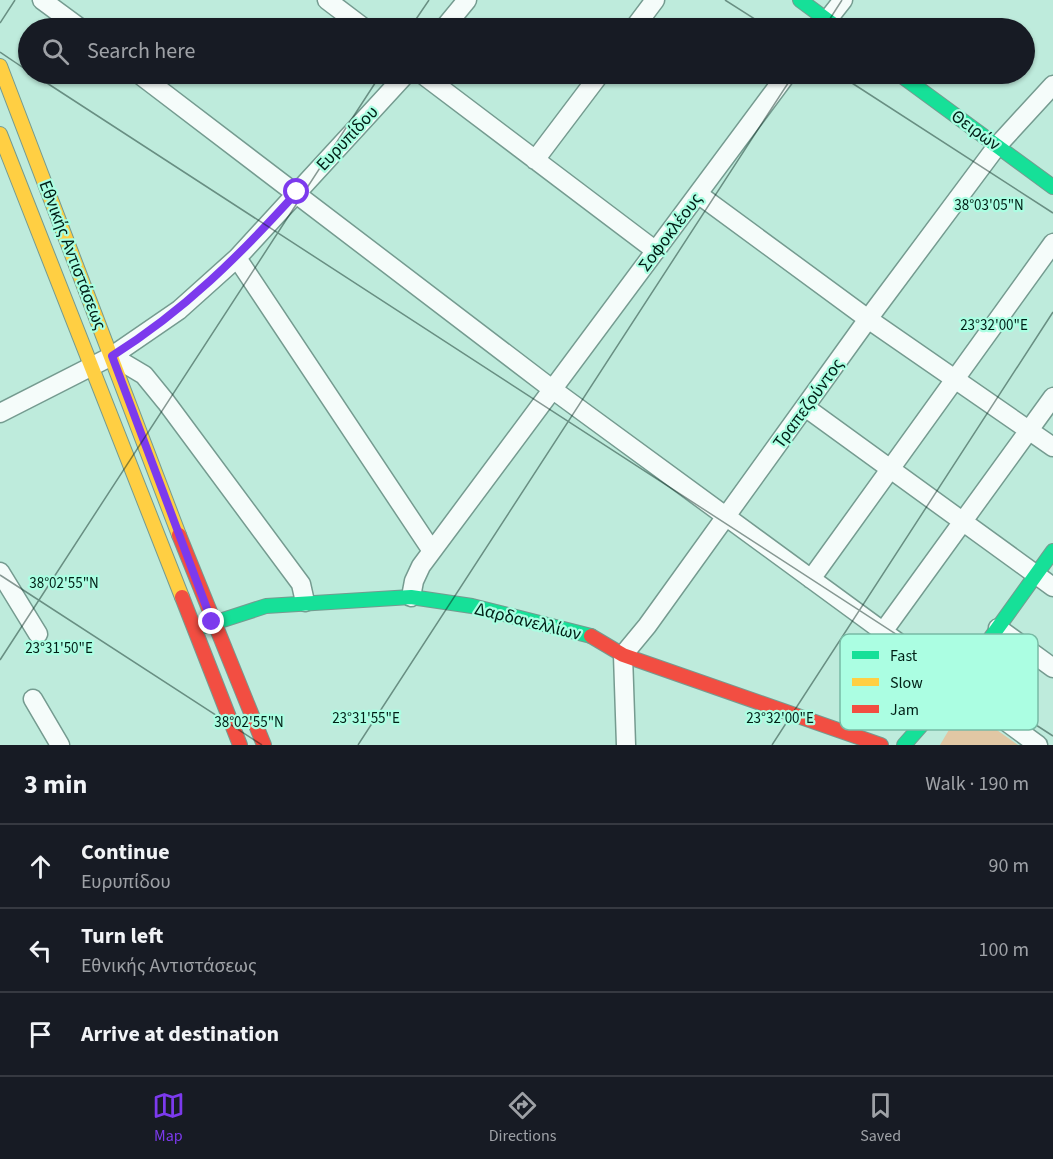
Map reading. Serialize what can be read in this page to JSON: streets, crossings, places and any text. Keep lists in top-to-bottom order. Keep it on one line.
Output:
{"streets":{"street":["Θειρών","Ευρυπίδου","Σοφοκλέους","Εθνικής Αντιστάσεως","Τραπεζούντος","Δαρδανελλίων"]},"crossings":[["Θειρών","Τραπεζούντος"],["Ευρυπίδου","Εθνικής Αντιστάσεως"],["Σοφοκλέους","Δαρδανελλίων"],["Εθνικής Αντιστάσεως","Δαρδανελλίων"],["Τραπεζούντος","Δαρδανελλίων"]],"legend":["Fast","Slow","Jam"],"page":{"search":"Search here","heading":["3 min","Walk · 190 m"],"list":[["Continue","Ευρυπίδου","90 m"],["Turn left","Εθνικής Αντιστάσεως","100 m"],"Arrive at destination"],"nav":["Map","Directions","Saved"]},"coordinates":["38°03'05\"N","23°32'00\"E","38°02'55\"N","23°31'50\"E","23°31'55\"E"]}
